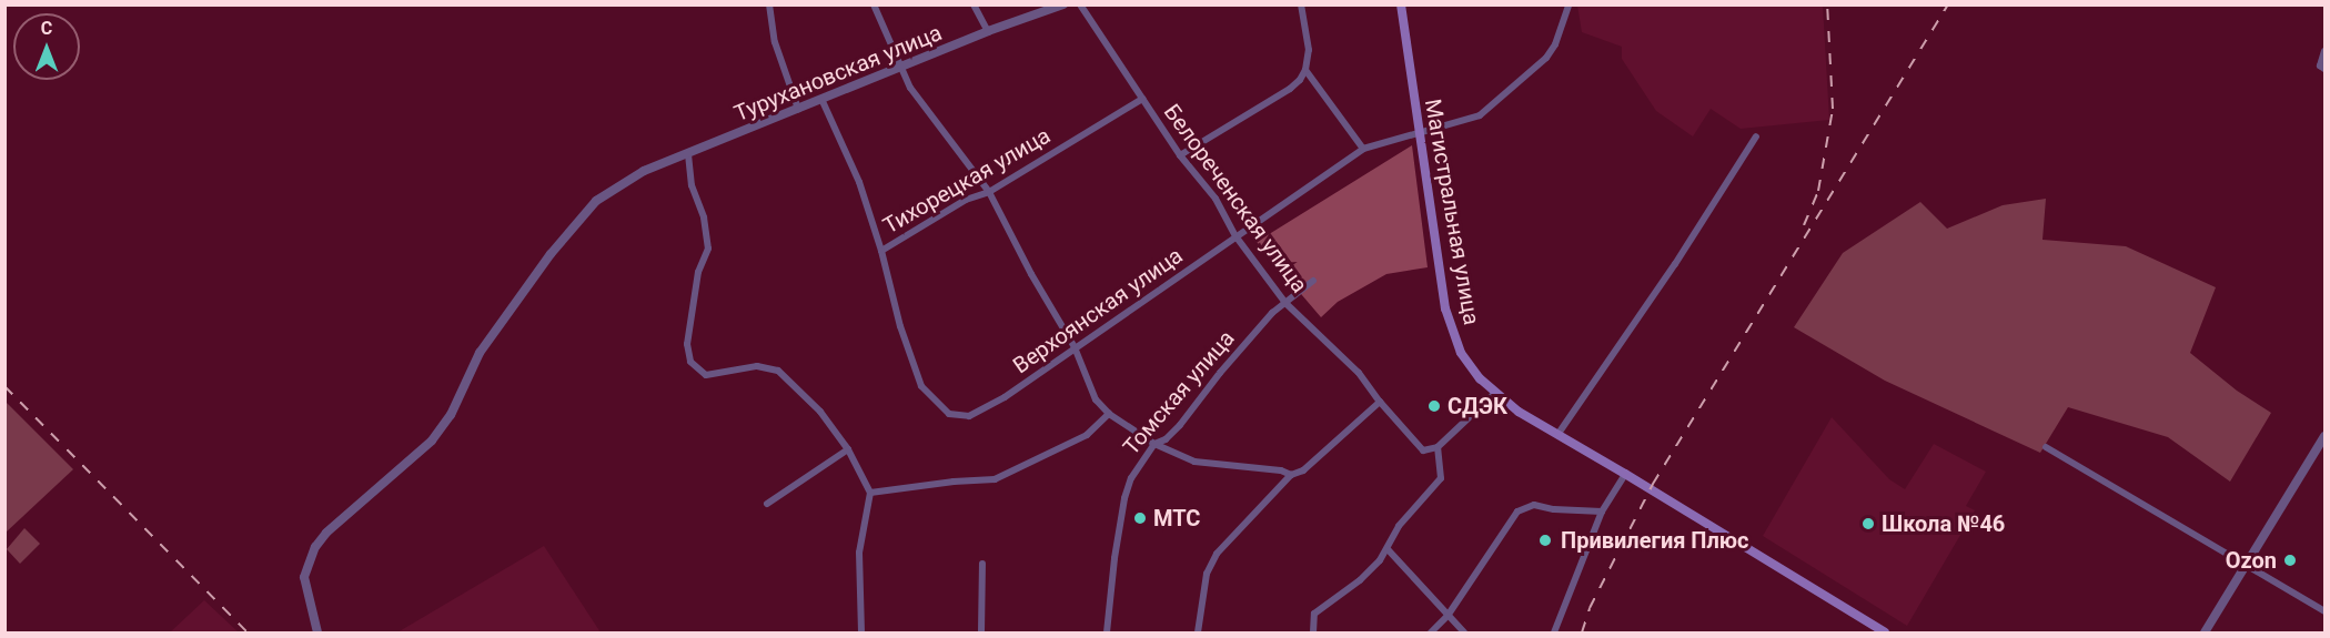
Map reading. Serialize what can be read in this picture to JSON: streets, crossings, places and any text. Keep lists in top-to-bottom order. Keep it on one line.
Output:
{"streets":{"main road":["Магистральная улица"],"street":["Турухановская улица","Тихорецкая улица","Белореченская улица","Верхоянская улица","Томская улица"]},"crossings":[["Турухановская улица","Тихорецкая улица"],["Тихорецкая улица","Белореченская улица"],["Тихорецкая улица","Верхоянская улица"],["Белореченская улица","Верхоянская улица"],["Белореченская улица","Томская улица"],["Магистральная улица","Верхоянская улица"]],"places":["СДЭК","МТС","Школа №46","Привилегия Плюс","Ozon"],"north":"top"}
